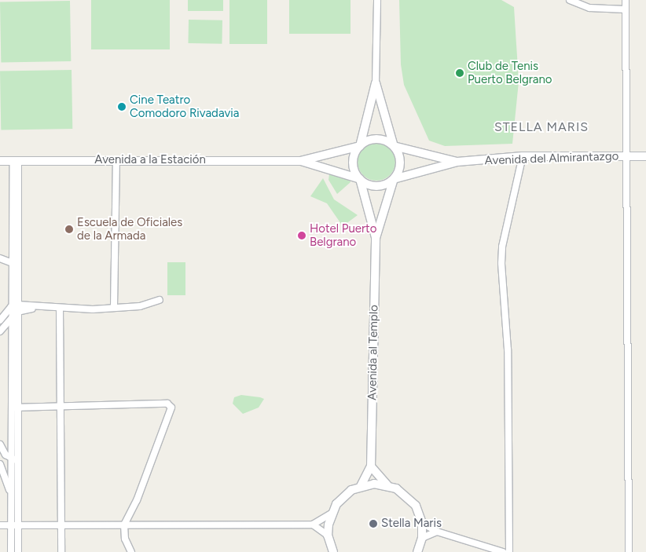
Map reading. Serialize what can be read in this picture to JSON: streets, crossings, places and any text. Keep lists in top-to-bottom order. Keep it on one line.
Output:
{"streets":{"street":["Avenida del Almirantazgo","Avenida a la Estación","Avenida al Templo"]},"districts":["STELLA MARIS"],"places":["Club de Tenis Puerto Belgrano","Cine Teatro Comodoro Rivadavia","Escuela de Oficiales de la Armada","Hotel Puerto Belgrano","Stella Maris"]}
